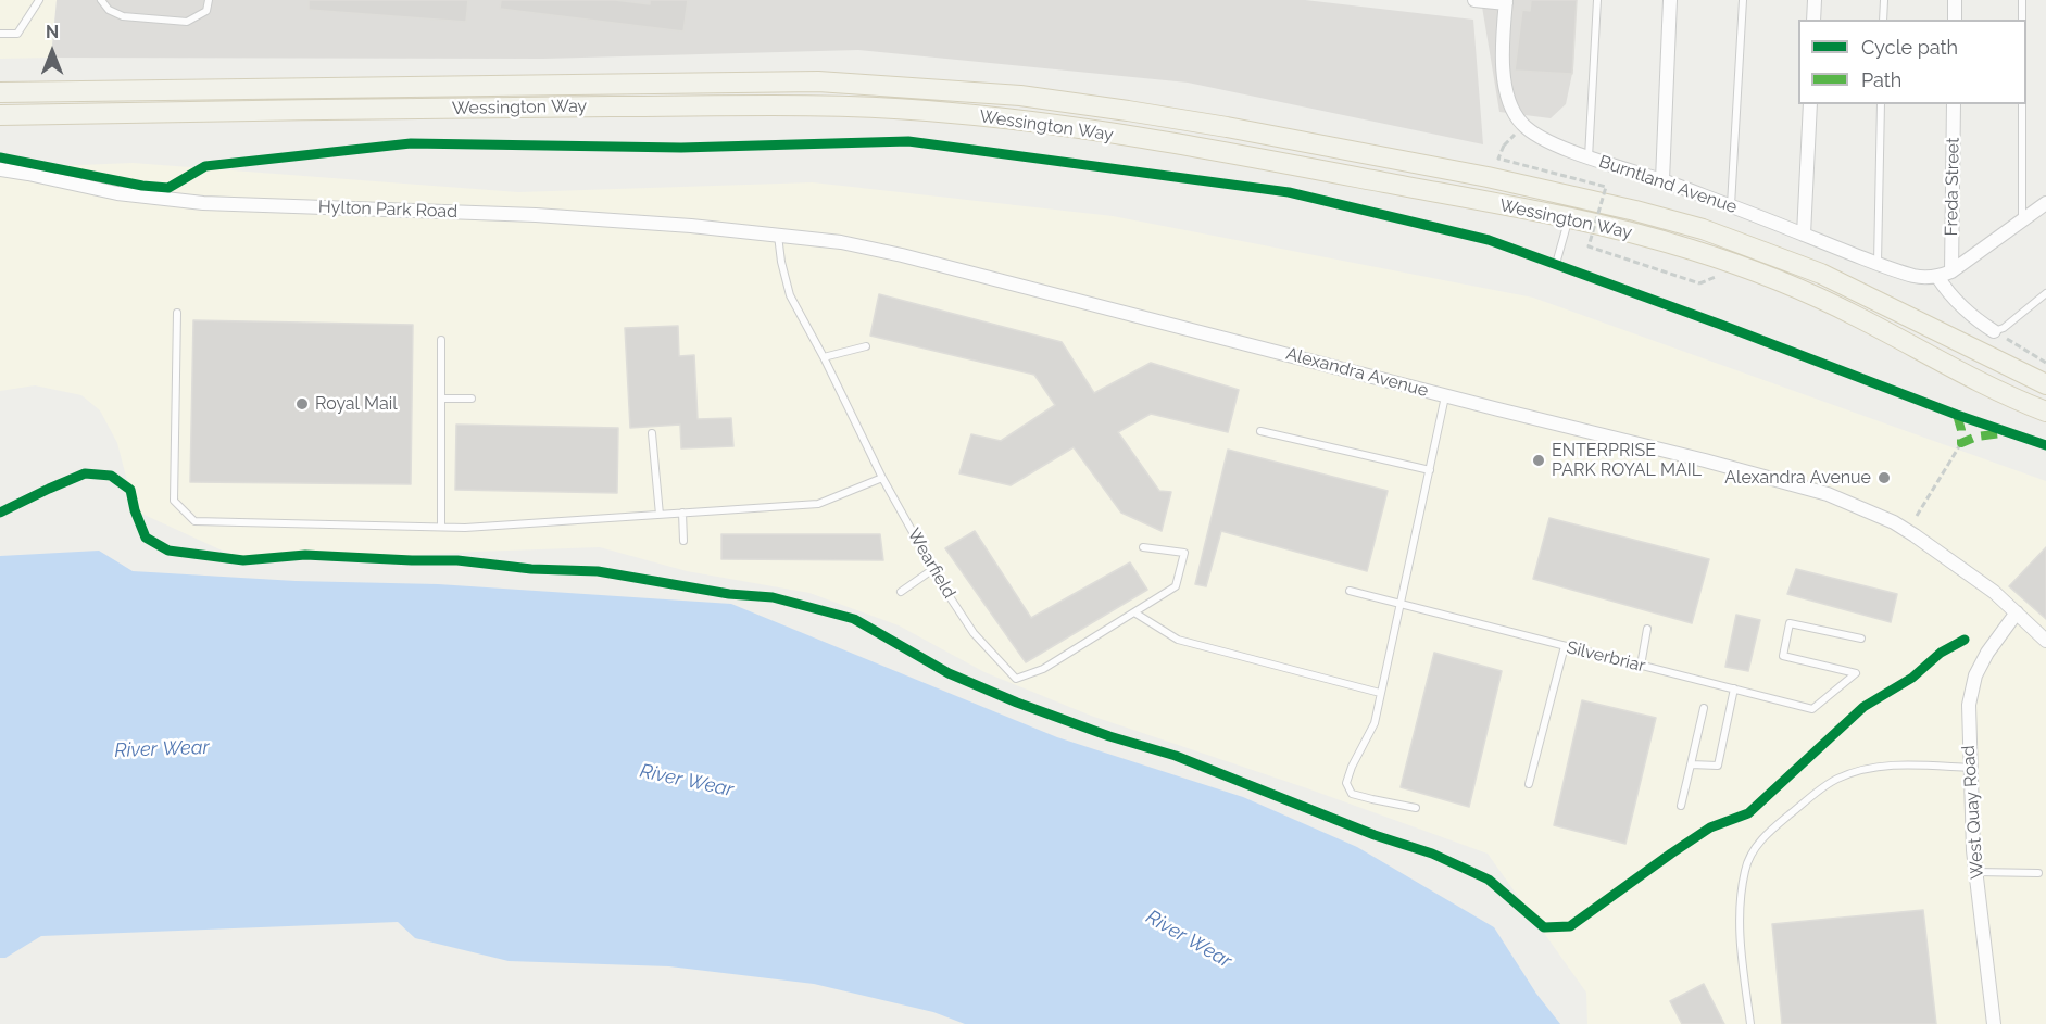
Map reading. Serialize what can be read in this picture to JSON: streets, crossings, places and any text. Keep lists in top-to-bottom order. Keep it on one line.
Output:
{"streets":{"main road":["Wessington Way"],"street":["Burntland Avenue","Freda Street","Hylton Park Road","Alexandra Avenue","West Quay Road"],"lane":["Wearfield","Silverbriar"]},"crossings":[["Hylton Park Road","Alexandra Avenue"],["Hylton Park Road","Wearfield"],["Alexandra Avenue","Wearfield"],["Alexandra Avenue","West Quay Road"]],"water":["River Wear"],"places":["Royal Mail","ENTERPRISE PARK ROYAL MAIL","Alexandra Avenue"],"legend":["Cycle path","Path"],"north":"top"}
